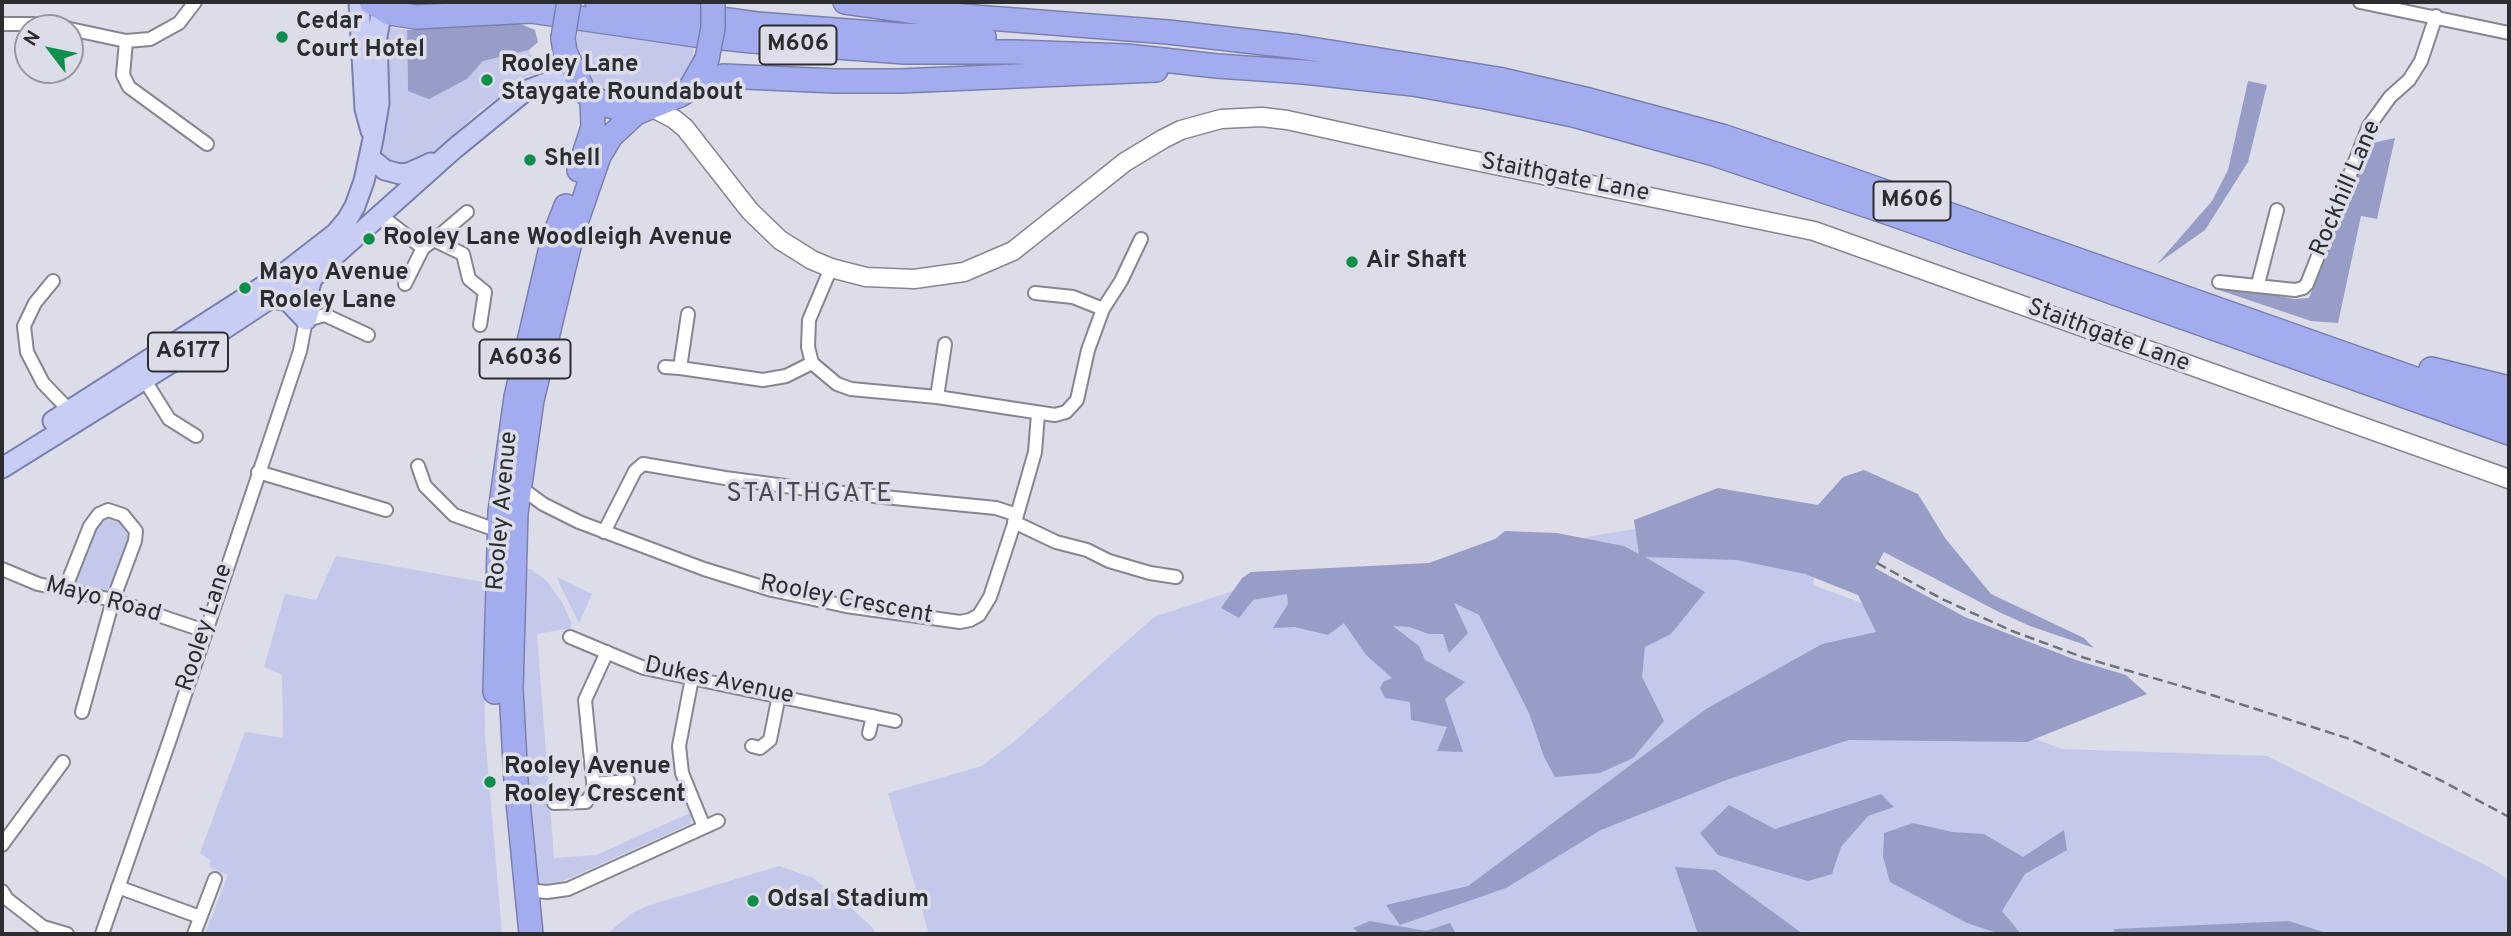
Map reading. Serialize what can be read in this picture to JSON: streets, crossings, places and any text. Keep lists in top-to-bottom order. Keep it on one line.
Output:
{"streets":{"highway":["M606","A6177","A6036","Rooley Avenue"],"street":["Staithgate Lane","Rockhill Lane","Mayo Road","Rooley Crescent","Rooley Lane","Dukes Avenue"]},"crossings":[["M606","A6177"],["M606","Rooley Avenue"],["Staithgate Lane","A6177"],["Staithgate Lane","Rooley Avenue"],["A6177","Rooley Avenue"],["Rooley Avenue","Rooley Crescent"],["Mayo Road","Rooley Lane"]],"districts":["STAITHGATE"],"places":["Cedar Court Hotel","Rooley Lane Staygate Roundabout","Shell","Rooley Lane Woodleigh Avenue","Air Shaft","Mayo Avenue Rooley Lane","Rooley Avenue Rooley Crescent","Odsal Stadium"],"north":"top left"}
